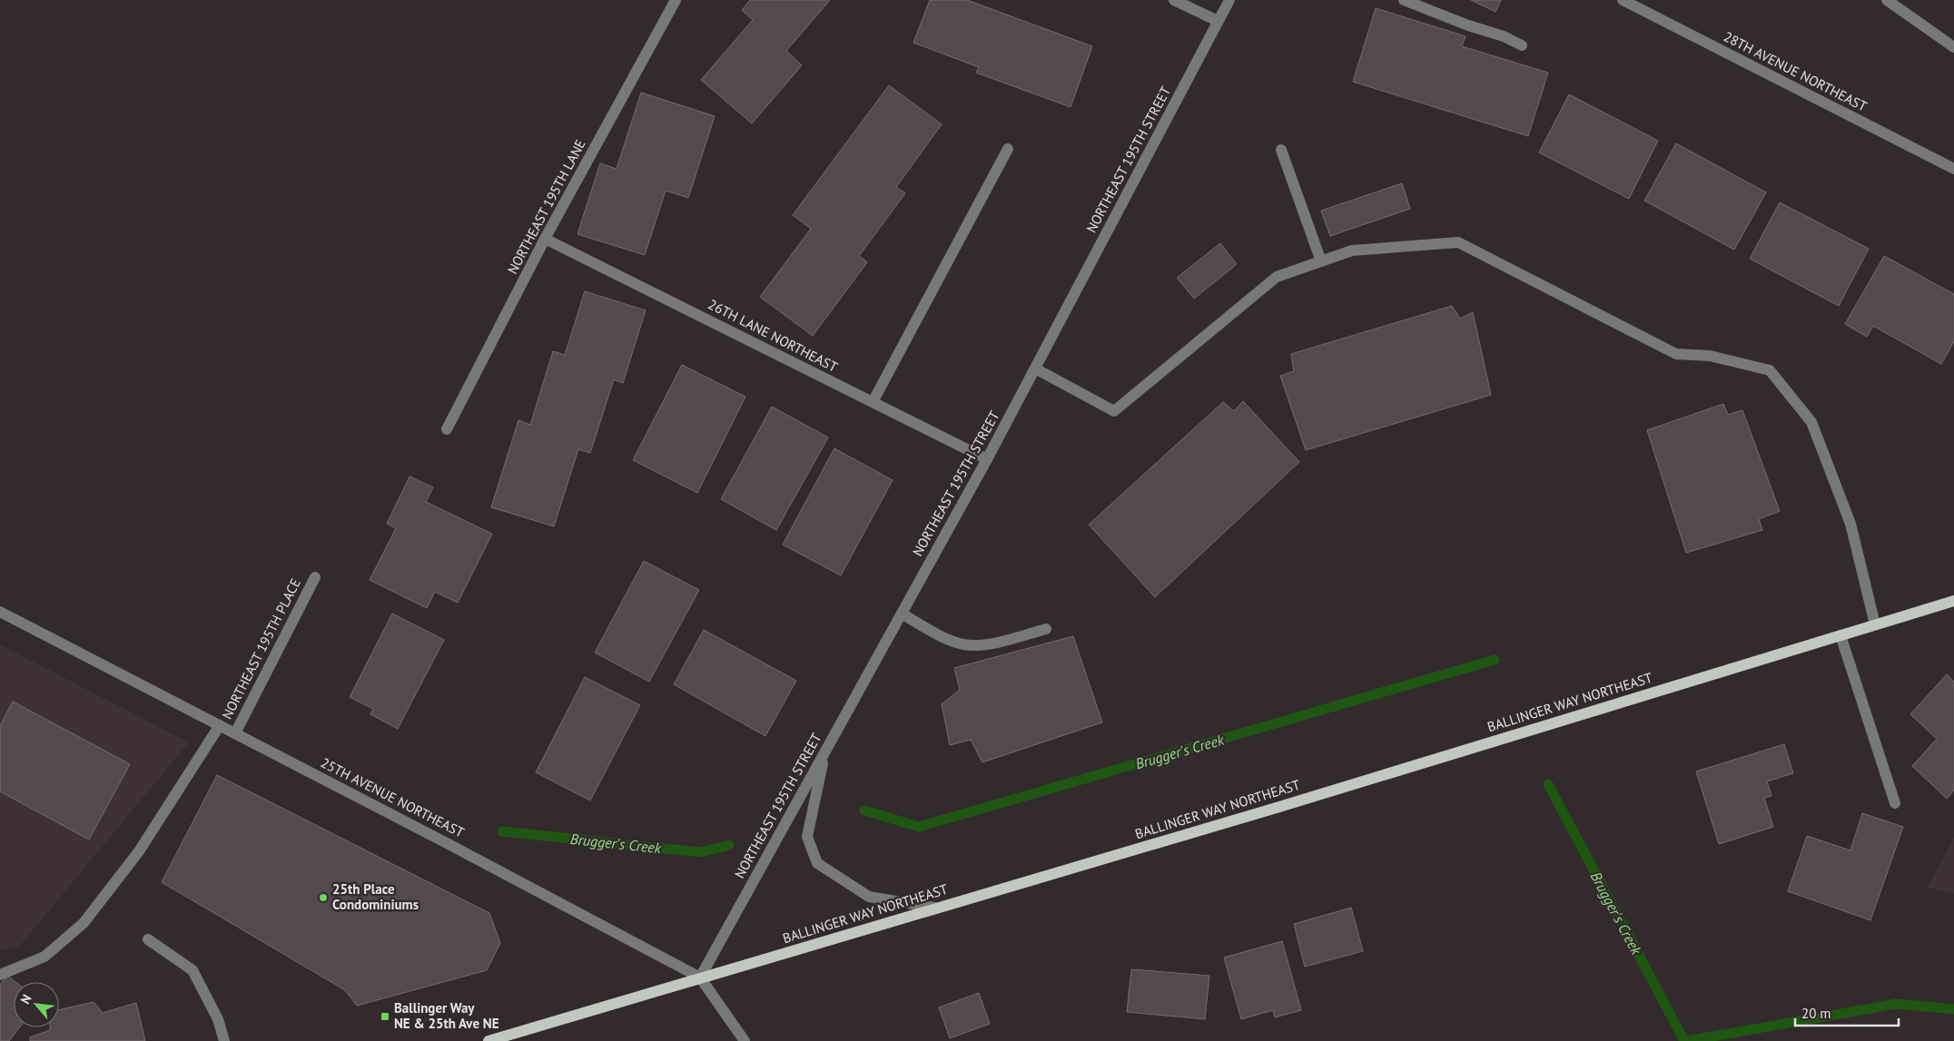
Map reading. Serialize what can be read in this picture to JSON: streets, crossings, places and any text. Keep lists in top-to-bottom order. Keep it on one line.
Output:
{"streets":{"main road":["BALLINGER WAY NORTHEAST"],"street":["28TH AVENUE NORTHEAST","NORTHEAST 195TH STREET","NORTHEAST 195TH LANE","26TH LANE NORTHEAST","NORTHEAST 195TH PLACE","25TH AVENUE NORTHEAST"]},"crossings":[["NORTHEAST 195TH STREET","26TH LANE NORTHEAST"],["NORTHEAST 195TH STREET","BALLINGER WAY NORTHEAST"],["NORTHEAST 195TH STREET","25TH AVENUE NORTHEAST"],["NORTHEAST 195TH LANE","26TH LANE NORTHEAST"],["NORTHEAST 195TH PLACE","25TH AVENUE NORTHEAST"],["BALLINGER WAY NORTHEAST","25TH AVENUE NORTHEAST"]],"water":["Brugger's Creek"],"places":{"other":["25th Place Condominiums"],"transit":["Ballinger Way NE & 25th Ave NE"]},"scale_bar":"20 m","north":"top left"}
